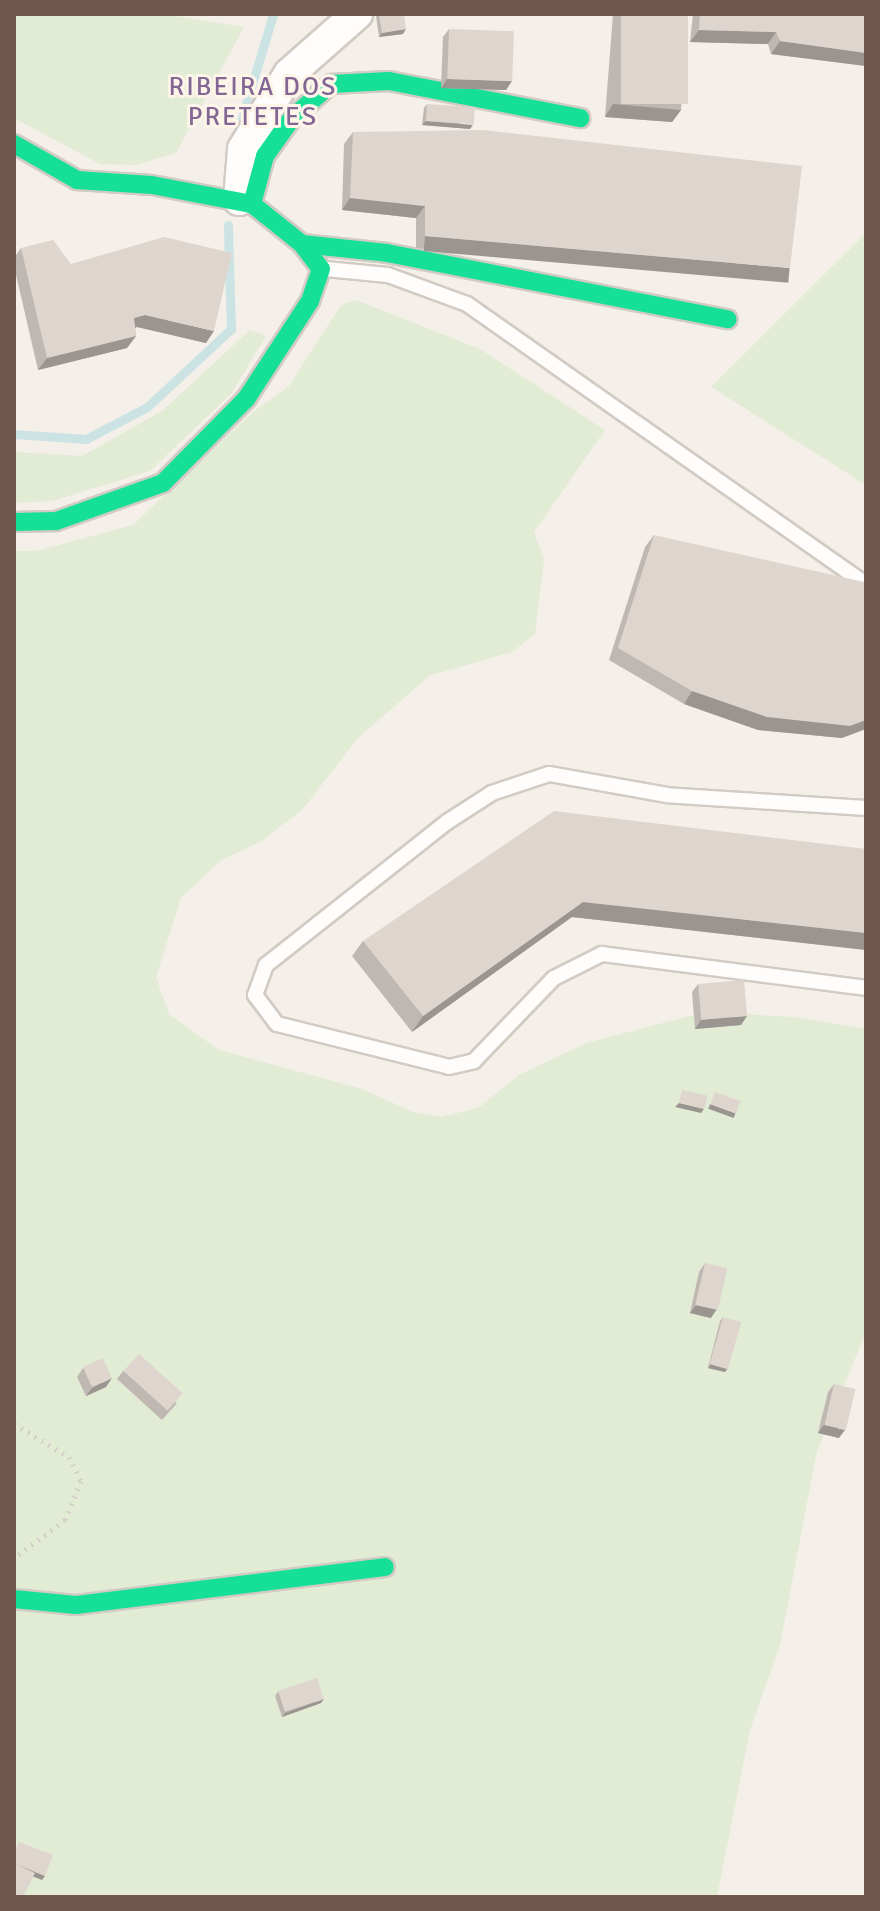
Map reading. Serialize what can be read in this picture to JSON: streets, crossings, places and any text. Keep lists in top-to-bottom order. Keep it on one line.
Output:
{"districts":["RIBEIRA DOS PRETETES"]}
